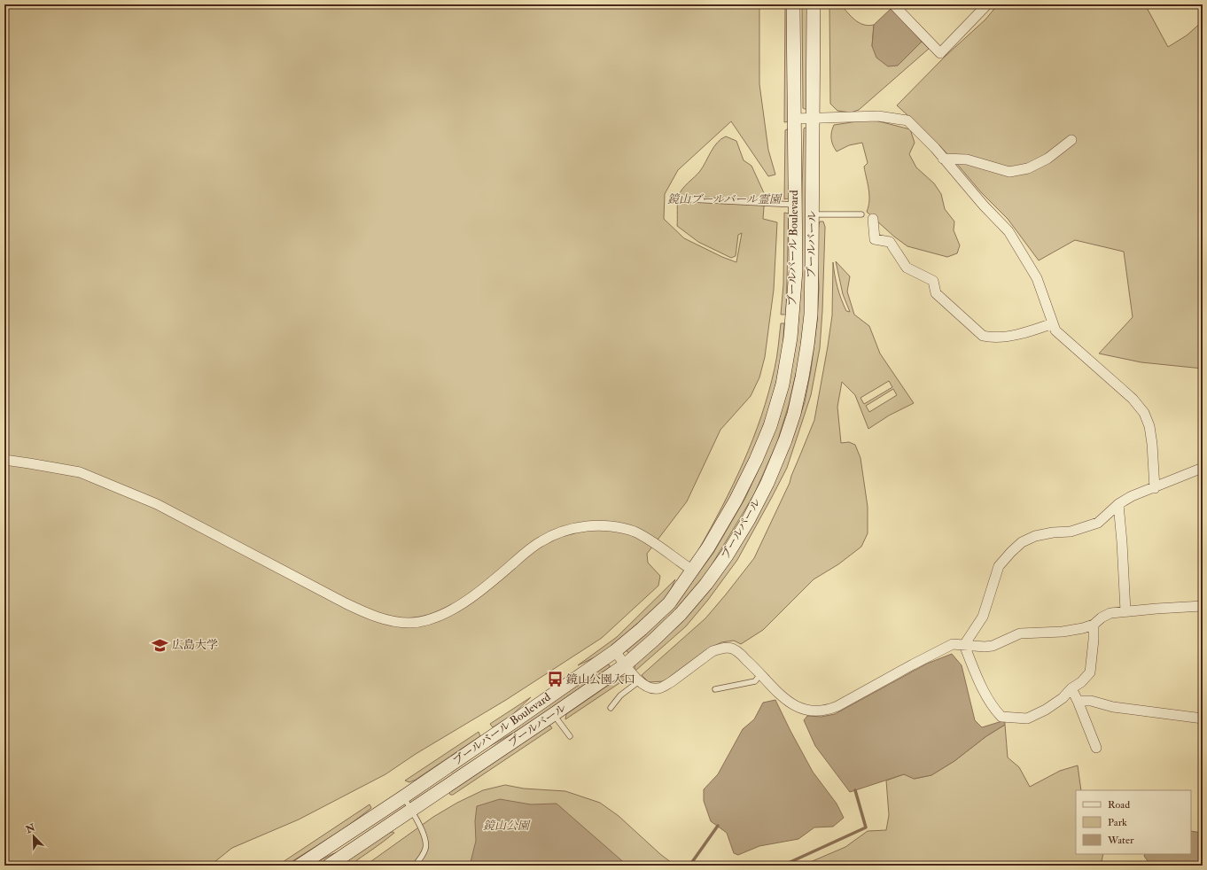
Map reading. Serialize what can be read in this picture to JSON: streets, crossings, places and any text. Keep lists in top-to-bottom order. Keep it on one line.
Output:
{"streets":{"street":["ブールバール","ブールバール Boulevard"]},"parks":["鏡山ブールバール霊園","鏡山公園"],"places":{"school or university":["広島大学"],"bus stop":["鏡山公園入口"]},"legend":["Road","Park","Water"],"north":"top left"}
